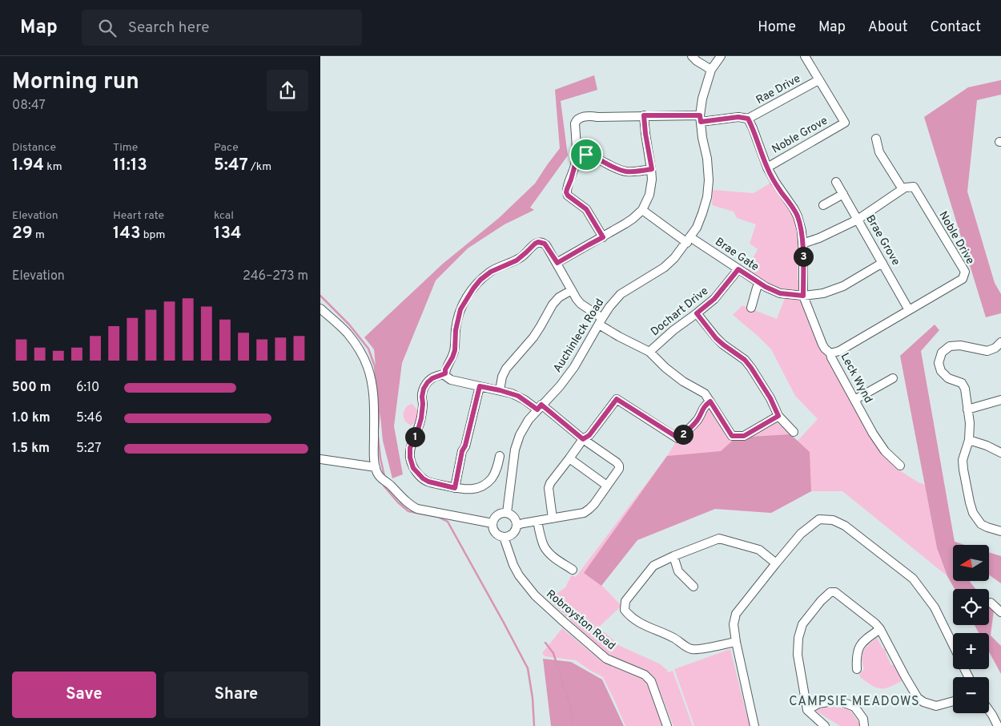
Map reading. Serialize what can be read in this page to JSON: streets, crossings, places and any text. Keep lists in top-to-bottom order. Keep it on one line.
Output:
{"streets":{"street":["Rae Drive","Noble Grove","Noble Drive","Brae Grove","Brae Gate","Dochart Drive","Auchinleck Road","Leck Wynd","Robroyston Road"]},"crossings":[["Rae Drive","Noble Grove"],["Noble Grove","Brae Gate"],["Noble Grove","Leck Wynd"],["Noble Drive","Brae Grove"],["Noble Drive","Leck Wynd"],["Brae Grove","Brae Gate"],["Brae Gate","Dochart Drive"],["Brae Gate","Auchinleck Road"],["Brae Gate","Leck Wynd"],["Auchinleck Road","Robroyston Road"]],"districts":["CAMPSIE MEADOWS"],"north":"left","page":{"header":"Map","search":"Search here","nav":["Home","Map","About","Contact"],"heading":["Morning run","08:47"],"stats":[["Distance","1.94 km"],["Time","11:13"],["Pace","5:47 /km"],["Elevation","29 m"],["Heart rate","143 bpm"],["kcal","134"]],"pins":["3","2","1"],"chart":["Elevation","246–273 m"],"list":[{"name":"500 m","note":"6:10"},{"name":"1.0 km","note":"5:46"},{"name":"1.5 km","note":"5:27"}],"map_buttons":["+","−"],"buttons":["Save","Share"]}}
